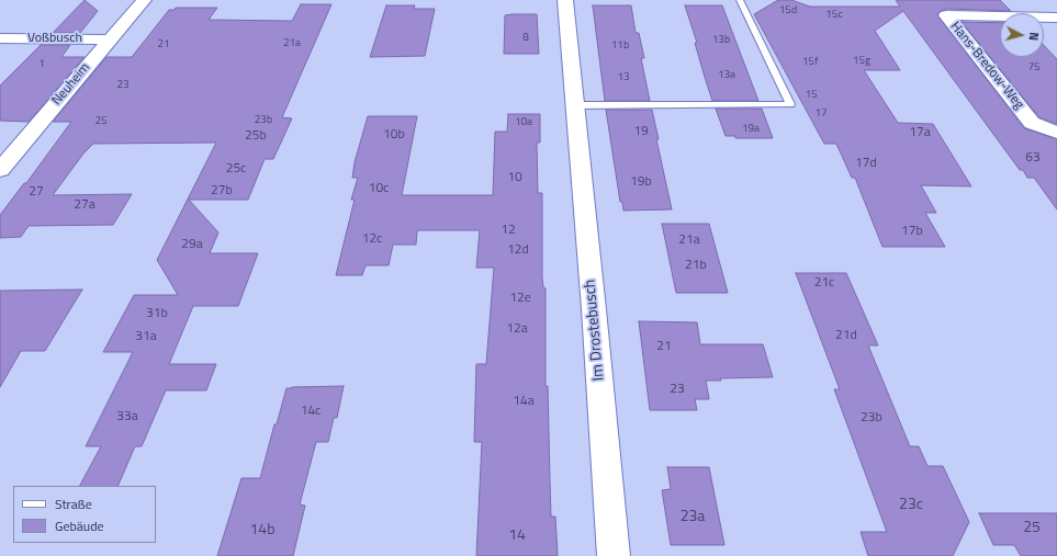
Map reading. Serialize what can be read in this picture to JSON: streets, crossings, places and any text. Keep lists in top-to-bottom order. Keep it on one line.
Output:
{"streets":{"street":["Voßbusch","Hans-Bredow-Weg","Neuheim","Im Drostebusch"]},"crossings":[["Voßbusch","Neuheim"]],"house_numbers":["15d","15c","8","13b","21a","21","11b","15g","15f","1","75","13a","13","23","15","17","23b","25","10a","19a","19","17a","10b","25b","63","17d","25c","10","19b","10c","27b","27","27a","12","17b","12c","21a","29a","12d","21b","21c","12e","31b","12a","21d","31a","21","23","14a","14c","33a","23b","23c","23a","25","14b","14"],"legend":["Straße","Gebäude"],"north":"right"}
